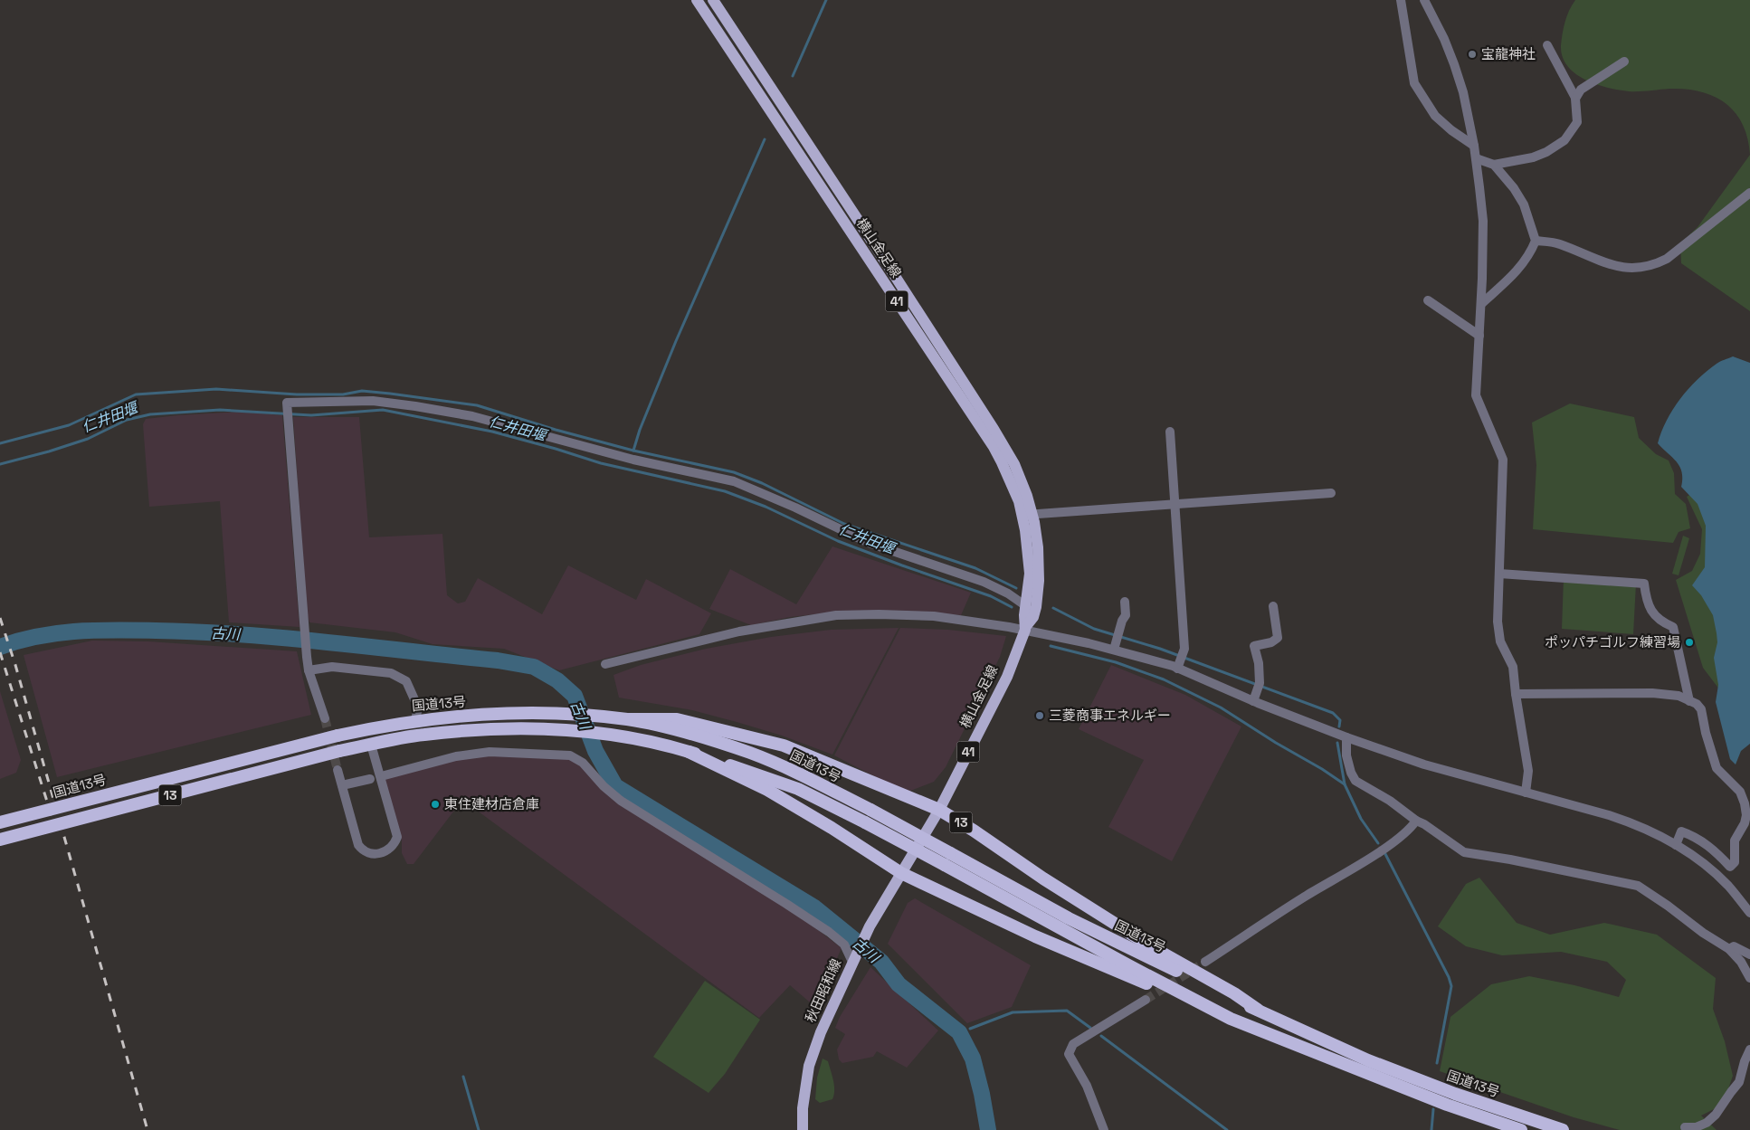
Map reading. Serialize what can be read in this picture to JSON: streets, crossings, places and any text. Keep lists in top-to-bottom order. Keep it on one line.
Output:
{"streets":{"highway":["国道13号","13"],"main road":["横山金足線","41","秋田昭和線"]},"crossings":[["横山金足線","13"],["横山金足線","秋田昭和線"],["国道13号","13"],["13","秋田昭和線"]],"water":["仁井田堰","古川"],"places":["宝龍神社","ポッパチゴルフ練習場","三菱商事エネルギー","東住建材店倉庫"]}
